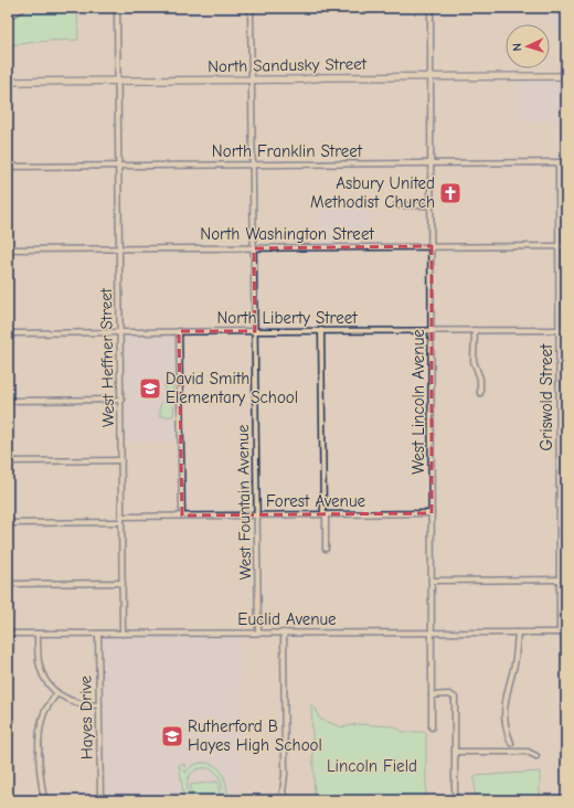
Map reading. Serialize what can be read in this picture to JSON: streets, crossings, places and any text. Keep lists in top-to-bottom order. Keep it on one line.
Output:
{"streets":{"street":["North Sandusky Street","North Franklin Street","North Washington Street","North Liberty Street","West Heffner Street","Griswold Street","West Lincoln Avenue","Forest Avenue","West Fountain Avenue","Euclid Avenue","Hayes Drive"]},"crossings":[["North Sandusky Street","West Heffner Street"],["North Sandusky Street","West Lincoln Avenue"],["North Sandusky Street","West Fountain Avenue"],["North Franklin Street","West Heffner Street"],["North Franklin Street","Griswold Street"],["North Franklin Street","West Lincoln Avenue"],["North Franklin Street","West Fountain Avenue"],["North Washington Street","West Heffner Street"],["North Washington Street","Griswold Street"],["North Washington Street","West Lincoln Avenue"],["North Washington Street","West Fountain Avenue"],["North Liberty Street","West Heffner Street"],["North Liberty Street","Griswold Street"],["North Liberty Street","West Lincoln Avenue"],["North Liberty Street","West Fountain Avenue"],["West Heffner Street","Forest Avenue"],["West Heffner Street","Euclid Avenue"],["Griswold Street","Euclid Avenue"],["West Lincoln Avenue","Forest Avenue"],["West Lincoln Avenue","Euclid Avenue"],["Forest Avenue","West Fountain Avenue"],["West Fountain Avenue","Euclid Avenue"],["Euclid Avenue","Hayes Drive"]],"parks":["Lincoln Field"],"places":{"church":["Asbury United Methodist Church"],"school or university":["David Smith Elementary School","Rutherford B Hayes High School"]},"north":"left"}
